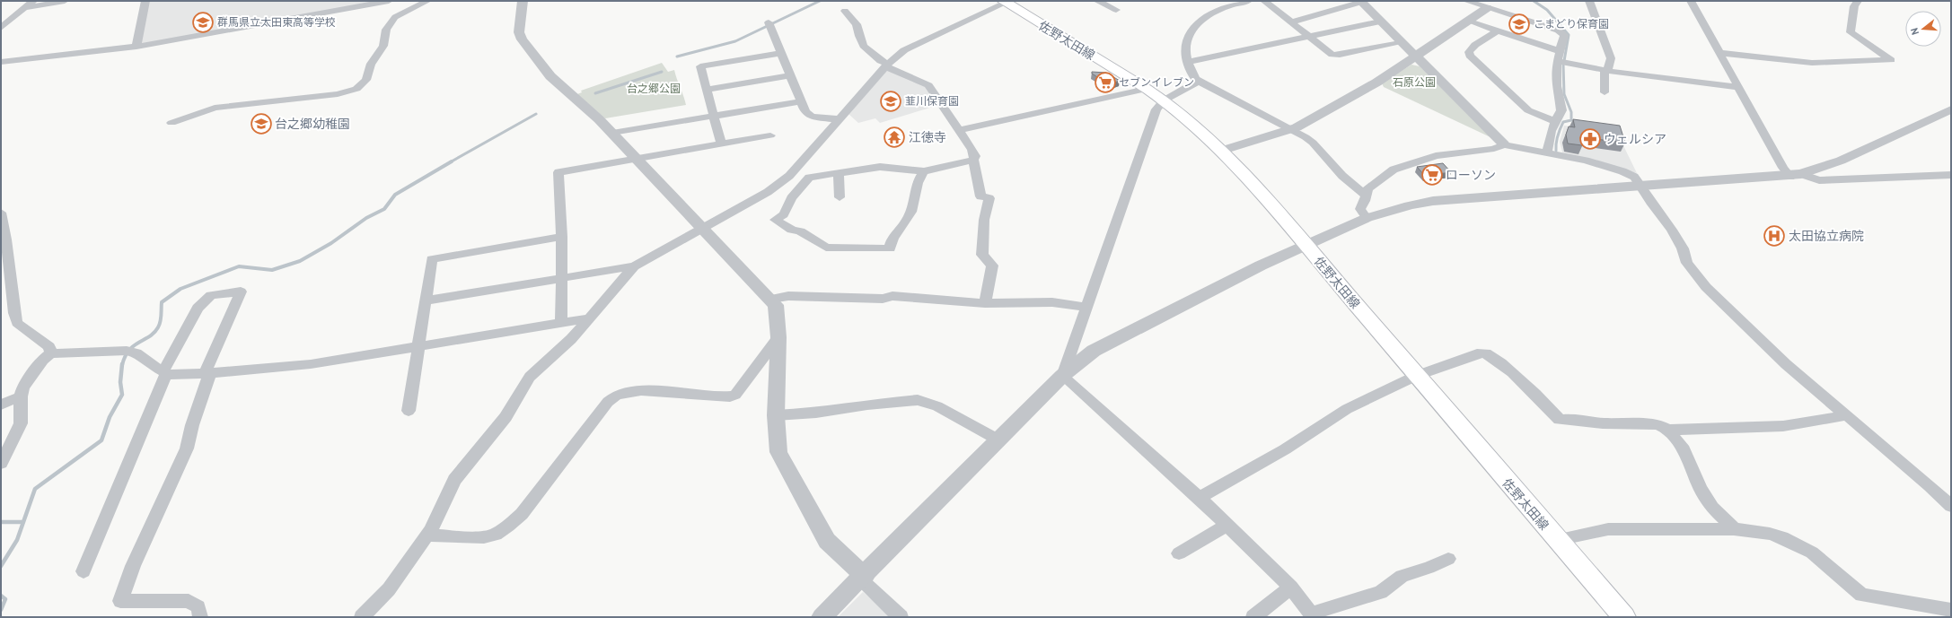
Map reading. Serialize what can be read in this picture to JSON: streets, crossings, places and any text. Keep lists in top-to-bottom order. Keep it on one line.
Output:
{"streets":{"main road":["佐野太田線"]},"parks":["石原公園","台之郷公園"],"places":{"school or university":["群馬県立太田東高等学校","こまどり保育園","韮川保育園","台之郷幼稚園"],"supermarket":["セブンイレブン","ローソン"],"temple":["江徳寺"],"pharmacy":["ウェルシア"],"hospital":["太田協立病院"]},"north":"left"}
